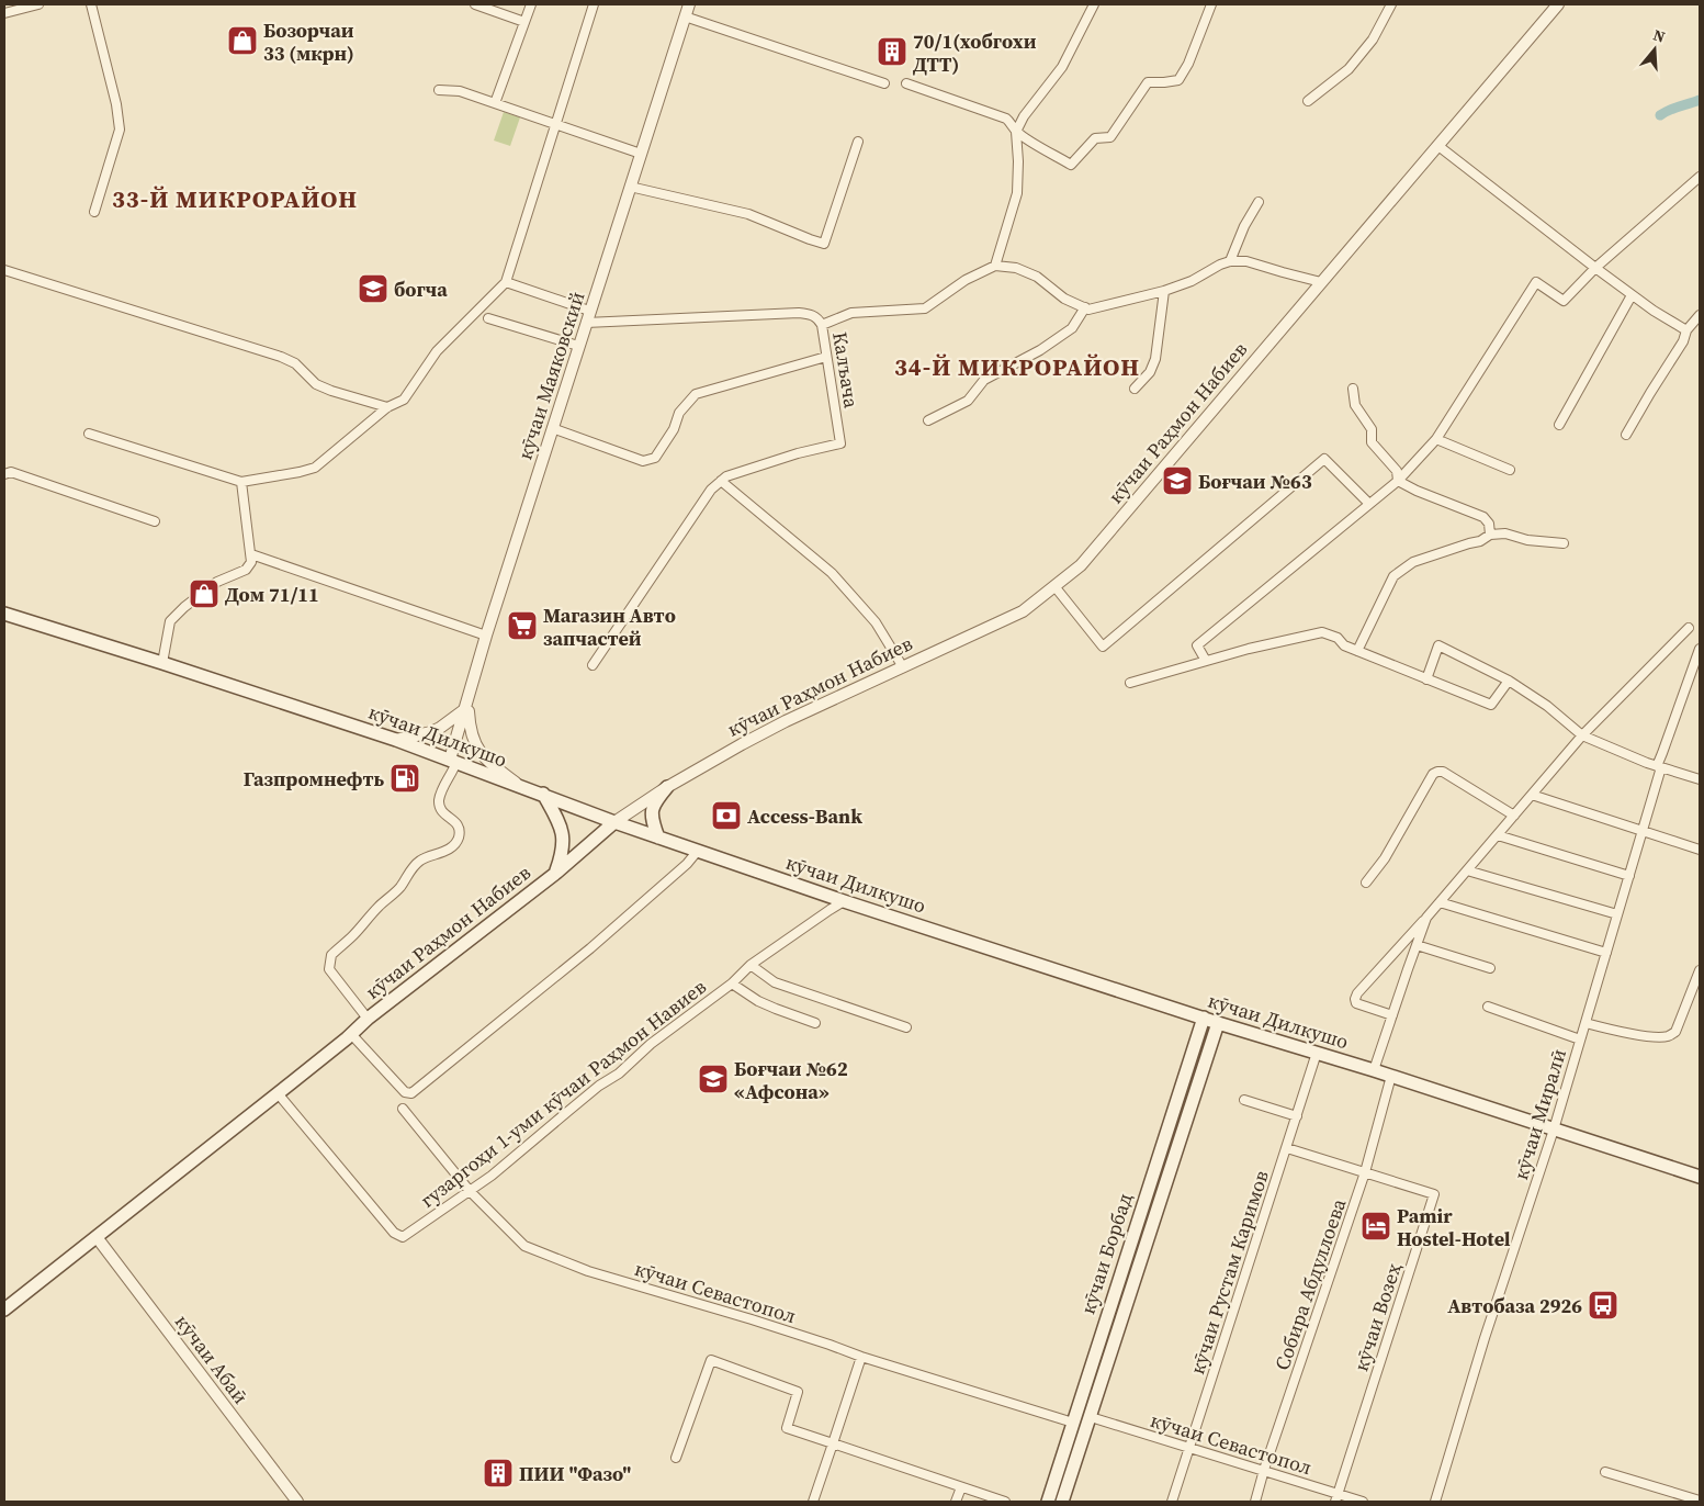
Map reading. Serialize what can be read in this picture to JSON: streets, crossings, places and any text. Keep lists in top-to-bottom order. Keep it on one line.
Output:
{"streets":{"main road":["кӯчаи Раҳмон Набиев","кӯчаи Дилкушо","кӯчаи Борбад"],"street":["Калъача","кӯчаи Маяковский","гузаргоҳи 1-уми кӯчаи Раҳмон Навиев","кӯчаи Миралӣ","кӯчаи Рустам Каримов","Собира Абдуллоева","кӯчаи Севастопол","кӯчаи Возеҳ","кӯчаи Абаӣ"]},"crossings":[["кӯчаи Маяковский","кӯчаи Дилкушо"],["кӯчаи Раҳмон Набиев","кӯчаи Дилкушо"],["кӯчаи Раҳмон Набиев","гузаргоҳи 1-уми кӯчаи Раҳмон Навиев"],["кӯчаи Раҳмон Набиев","кӯчаи Абаӣ"],["кӯчаи Дилкушо","гузаргоҳи 1-уми кӯчаи Раҳмон Навиев"],["кӯчаи Дилкушо","кӯчаи Миралӣ"],["кӯчаи Дилкушо","кӯчаи Борбад"],["кӯчаи Дилкушо","кӯчаи Рустам Каримов"],["кӯчаи Дилкушо","Собира Абдуллоева"],["гузаргоҳи 1-уми кӯчаи Раҳмон Навиев","кӯчаи Севастопол"],["кӯчаи Борбад","кӯчаи Севастопол"],["кӯчаи Рустам Каримов","кӯчаи Севастопол"],["кӯчаи Рустам Каримов","кӯчаи Возеҳ"],["Собира Абдуллоева","кӯчаи Севастопол"],["Собира Абдуллоева","кӯчаи Возеҳ"],["кӯчаи Севастопол","кӯчаи Возеҳ"]],"districts":["33-Й МИКРОРАЙОН","34-Й МИКРОРАЙОН"],"places":{"shop":["Бозорчаи 33 (мкрн)","Дом 71/11"],"building":["70/1(хобгохи ДТТ)","ПИИ \"Фазо\""],"school or university":["богча","Боғчаи №63","Боғчаи №62 «Афсона»"],"supermarket":["Магазин Авто запчастей"],"fuel station":["Газпромнефть"],"bank":["Access-Bank"],"hotel":["Pamir Hostel-Hotel"],"bus stop":["Автобаза 2926"]},"north":"top"}
